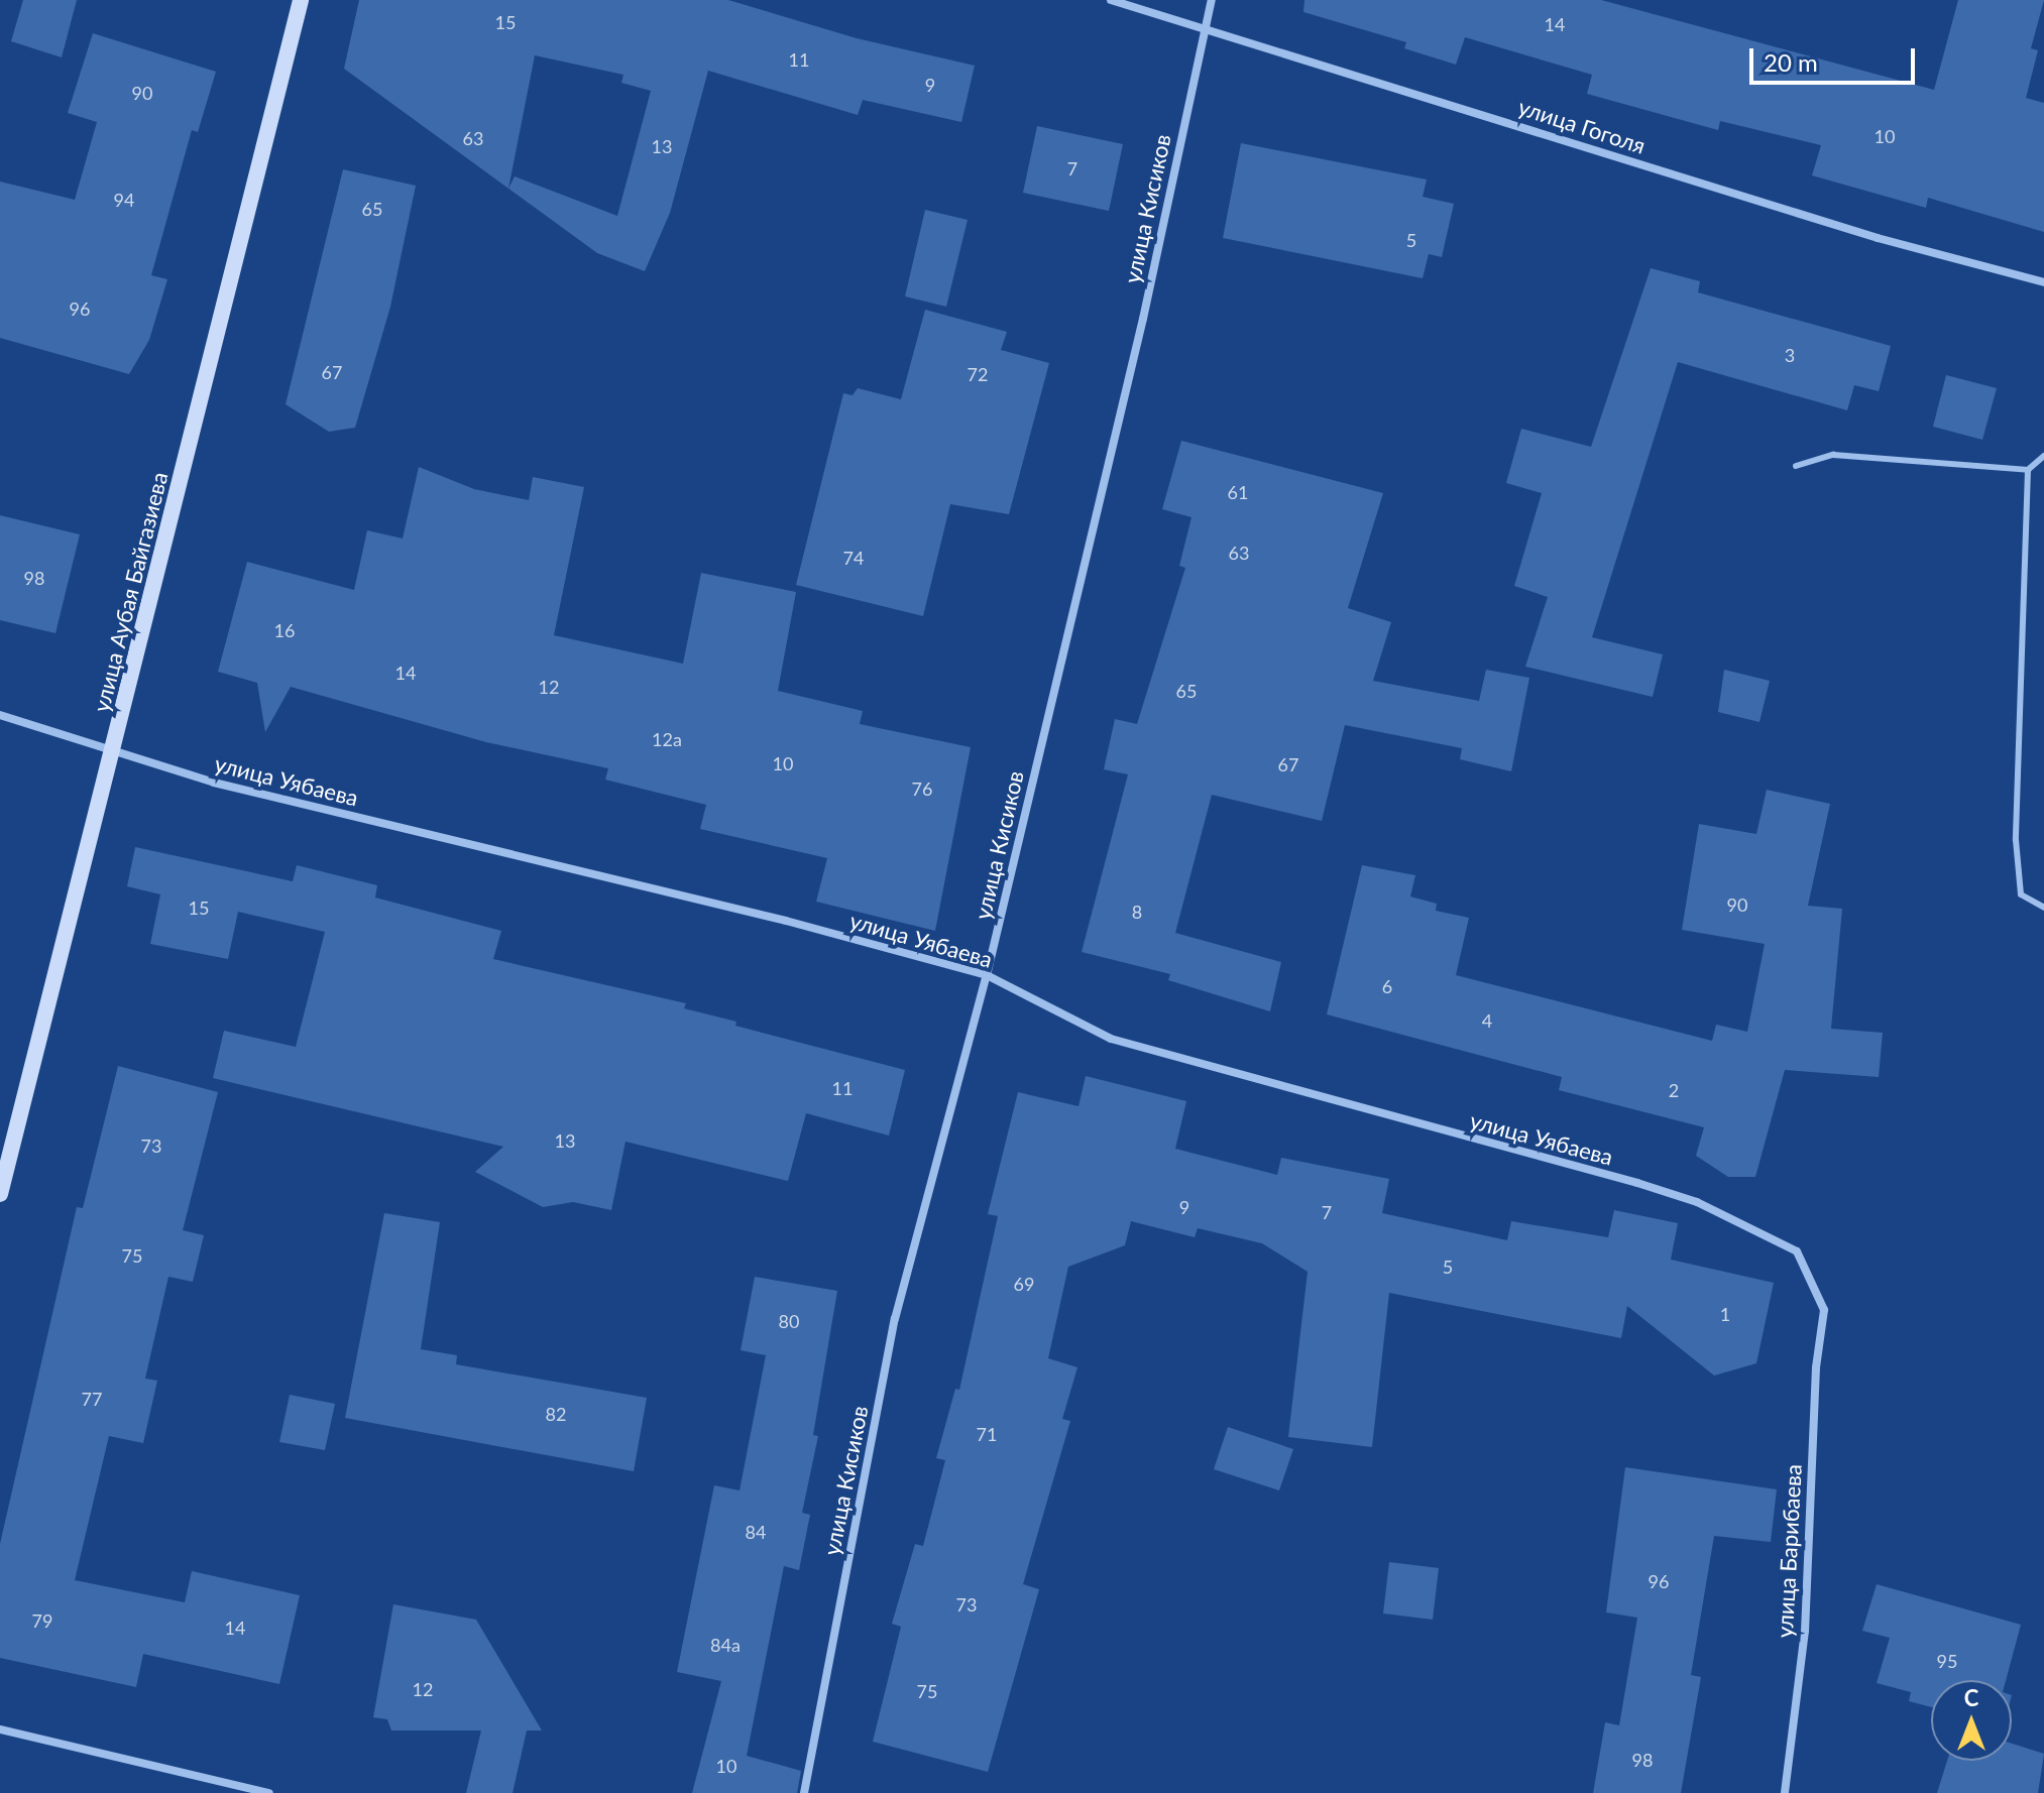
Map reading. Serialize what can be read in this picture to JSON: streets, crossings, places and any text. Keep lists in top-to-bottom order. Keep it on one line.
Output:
{"streets":{"main road":["улица Аубая Байгазиева"],"street":["улица Гоголя","улица Кисиков","улица Уябаева","улица Барибаева"]},"crossings":[["улица Гоголя","улица Кисиков"],["улица Кисиков","улица Уябаева"],["улица Аубая Байгазиева","улица Уябаева"],["улица Уябаева","улица Барибаева"]],"house_numbers":["15","14","11","9","90","10","63","13","7","94","65","5","96","3","67","72","61","63","74","98","16","14","12","65","12а","10","67","76","90","15","8","6","4","11","2","13","73","9","7","75","5","69","1","80","77","82","71","84","96","73","79","14","84а","95","12","75","98","10"],"scale_bar":"20 m","north":"top"}
